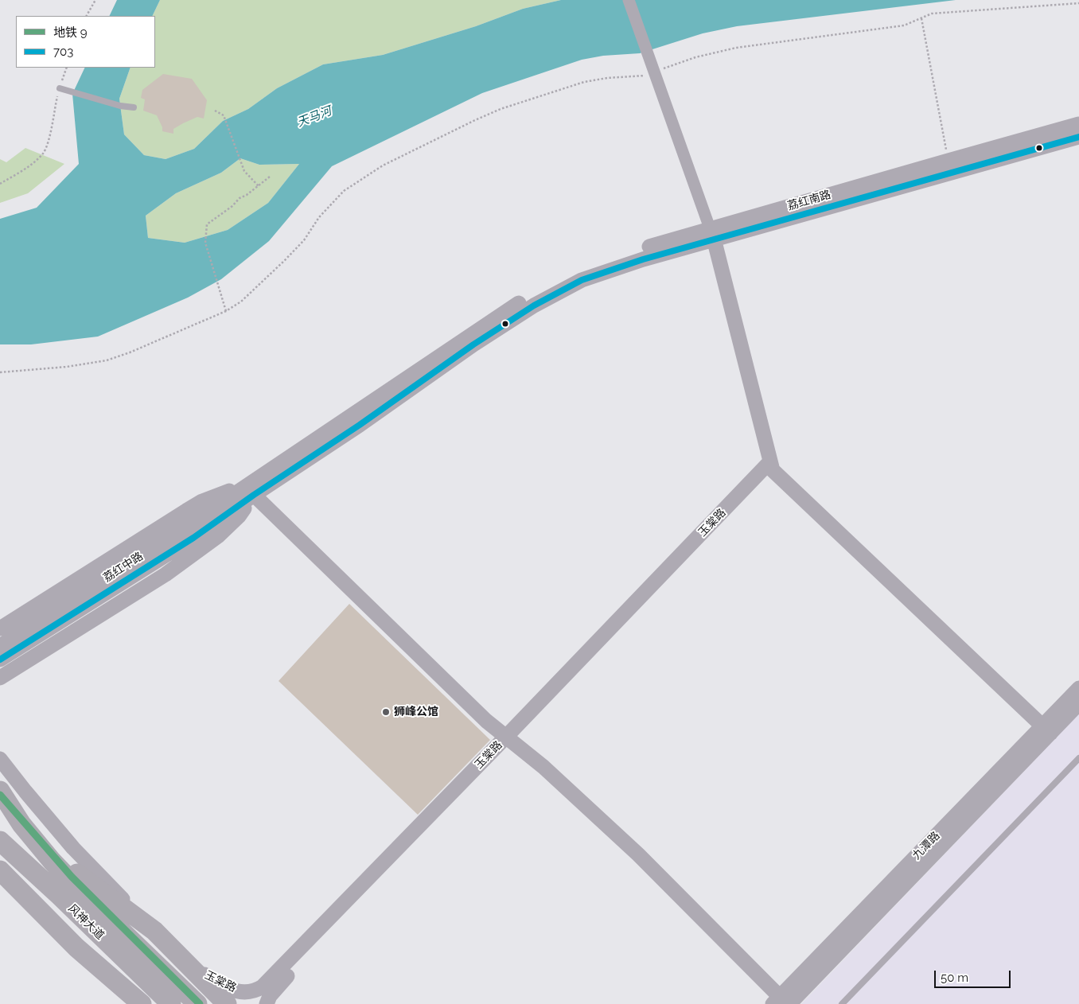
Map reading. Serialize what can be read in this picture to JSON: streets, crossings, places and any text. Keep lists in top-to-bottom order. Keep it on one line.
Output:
{"streets":{"highway":["风神大道"],"street":["荔红南路","玉棠路","荔红中路","九潭路"]},"crossings":[["荔红南路","荔红中路"]],"water":["天马河"],"places":["狮峰公馆"],"lines":["transit line 703","metro line 9"],"legend":["地铁 9","703"],"scale_bar":"50 m"}
